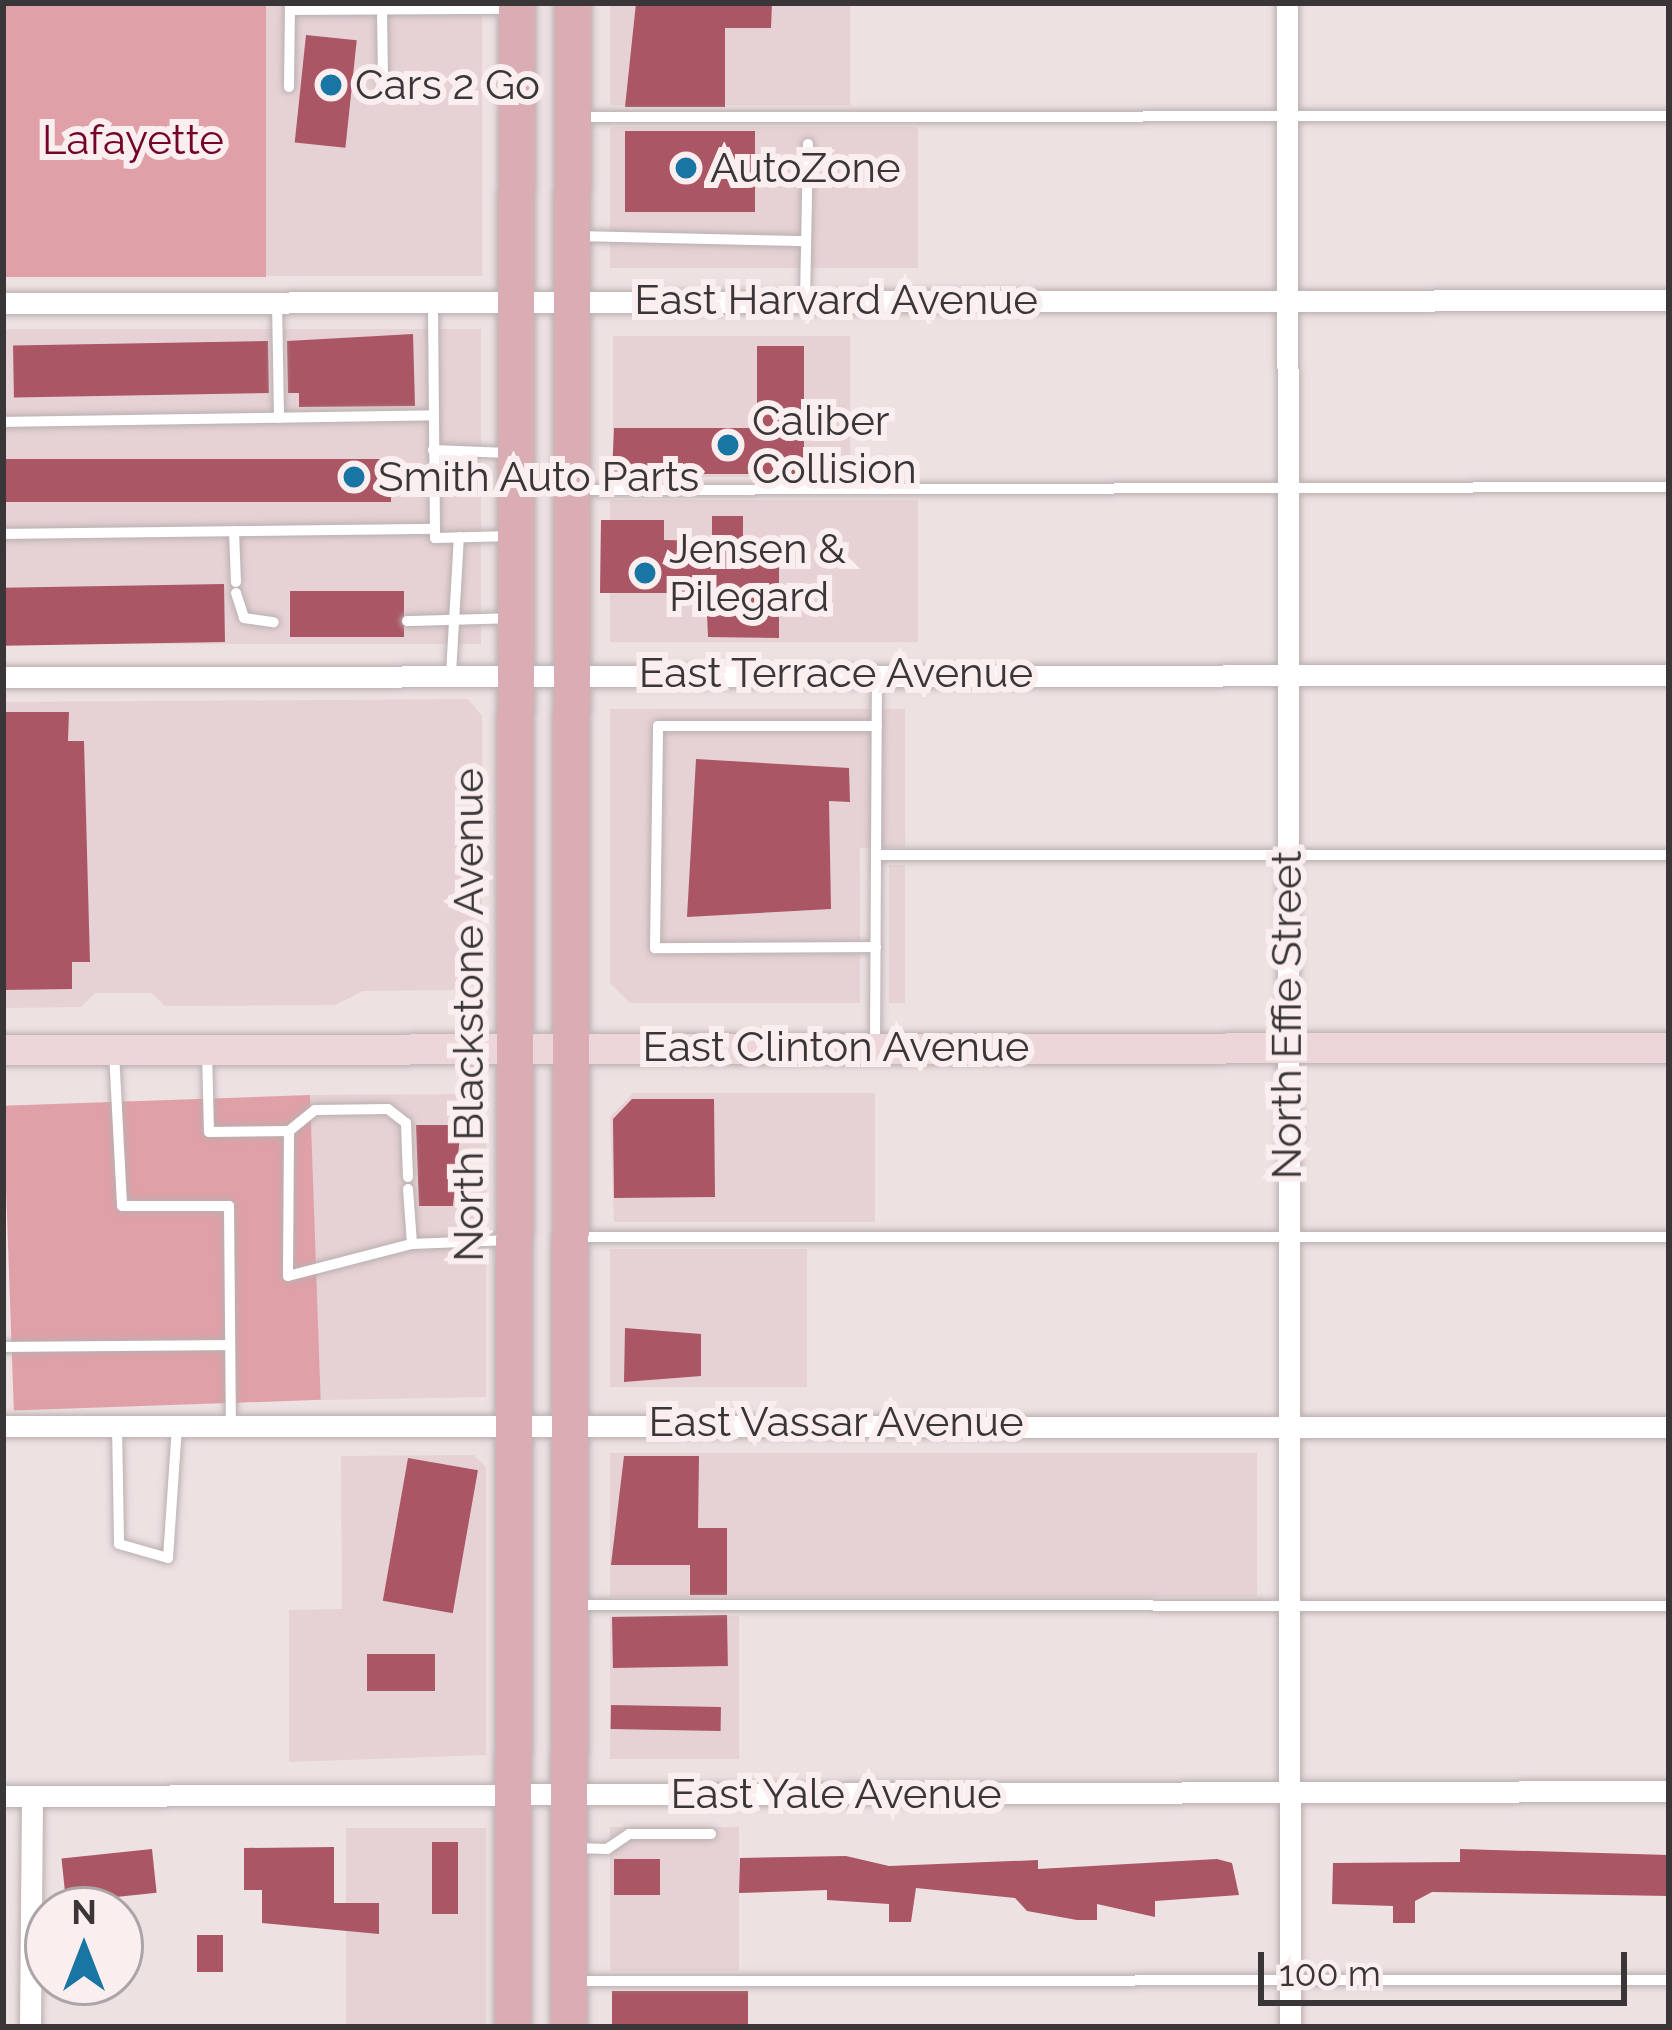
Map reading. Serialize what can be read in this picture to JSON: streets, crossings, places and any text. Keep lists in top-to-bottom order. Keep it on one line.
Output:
{"streets":{"main road":["North Blackstone Avenue","East Clinton Avenue"],"street":["East Harvard Avenue","East Terrace Avenue","North Effie Street","East Vassar Avenue","East Yale Avenue"]},"crossings":[["East Harvard Avenue","North Blackstone Avenue"],["East Harvard Avenue","North Effie Street"],["East Terrace Avenue","North Blackstone Avenue"],["East Terrace Avenue","North Effie Street"],["North Blackstone Avenue","East Clinton Avenue"],["North Blackstone Avenue","East Vassar Avenue"],["North Blackstone Avenue","East Yale Avenue"],["North Effie Street","East Clinton Avenue"],["North Effie Street","East Vassar Avenue"],["North Effie Street","East Yale Avenue"]],"parks":["Lafayette"],"places":["Cars 2 Go","AutoZone","Caliber Collision","Smith Auto Parts","Jensen & Pilegard"],"scale_bar":"100 m","north":"top"}
